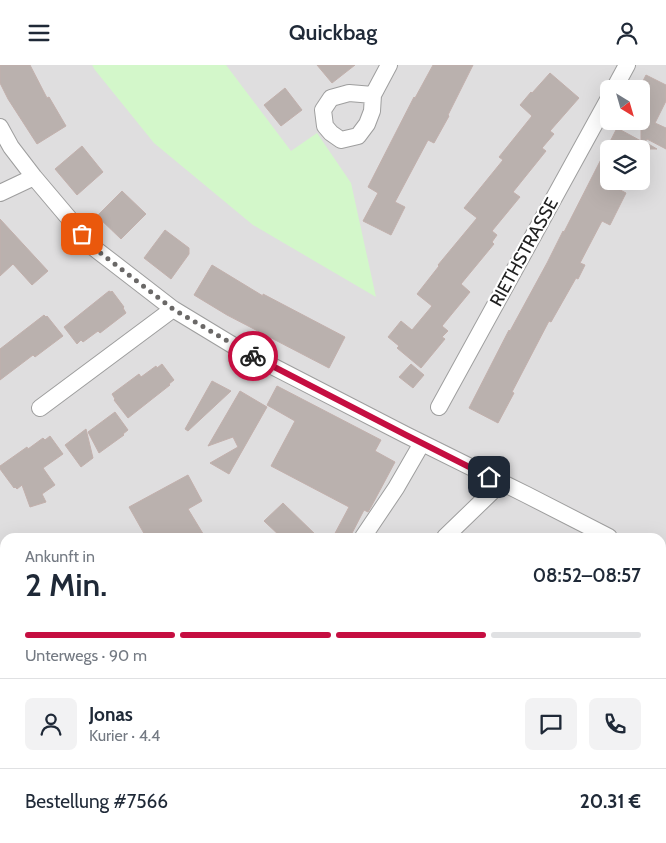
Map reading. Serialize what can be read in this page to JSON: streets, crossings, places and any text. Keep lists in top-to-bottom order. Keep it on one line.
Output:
{"streets":{"street":["RIETHSTRASSE"]},"north":"bottom right","page":{"header":"Quickbag","heading":["2 Min.","Ankunft in","08:52–08:57"],"panel":["Jonas","Kurier · 4.4","Bestellung #7566","20.31 €"],"bar":"Unterwegs · 90 m"}}
